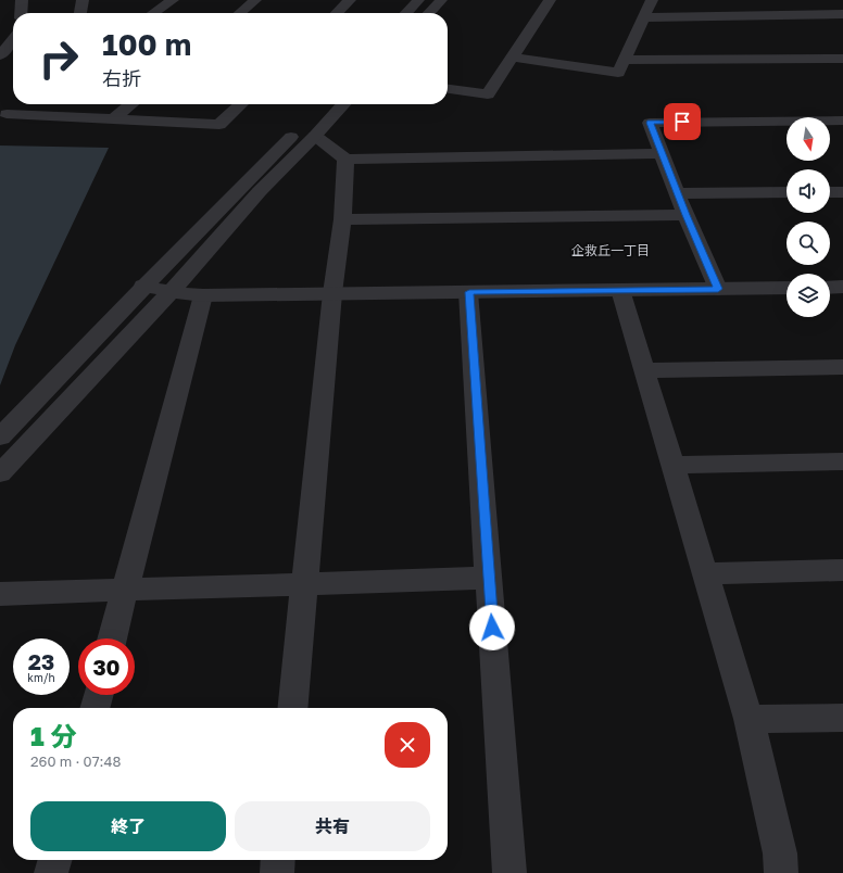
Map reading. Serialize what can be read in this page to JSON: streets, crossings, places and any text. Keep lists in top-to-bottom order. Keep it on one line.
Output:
{"districts":["企救丘一丁目"],"north":"bottom","page":{"turn":["100 m","右折"],"speed":"23 km/h","limit":"30","heading":["1 分","260 m · 07:48"],"buttons":["終了","共有"]}}
